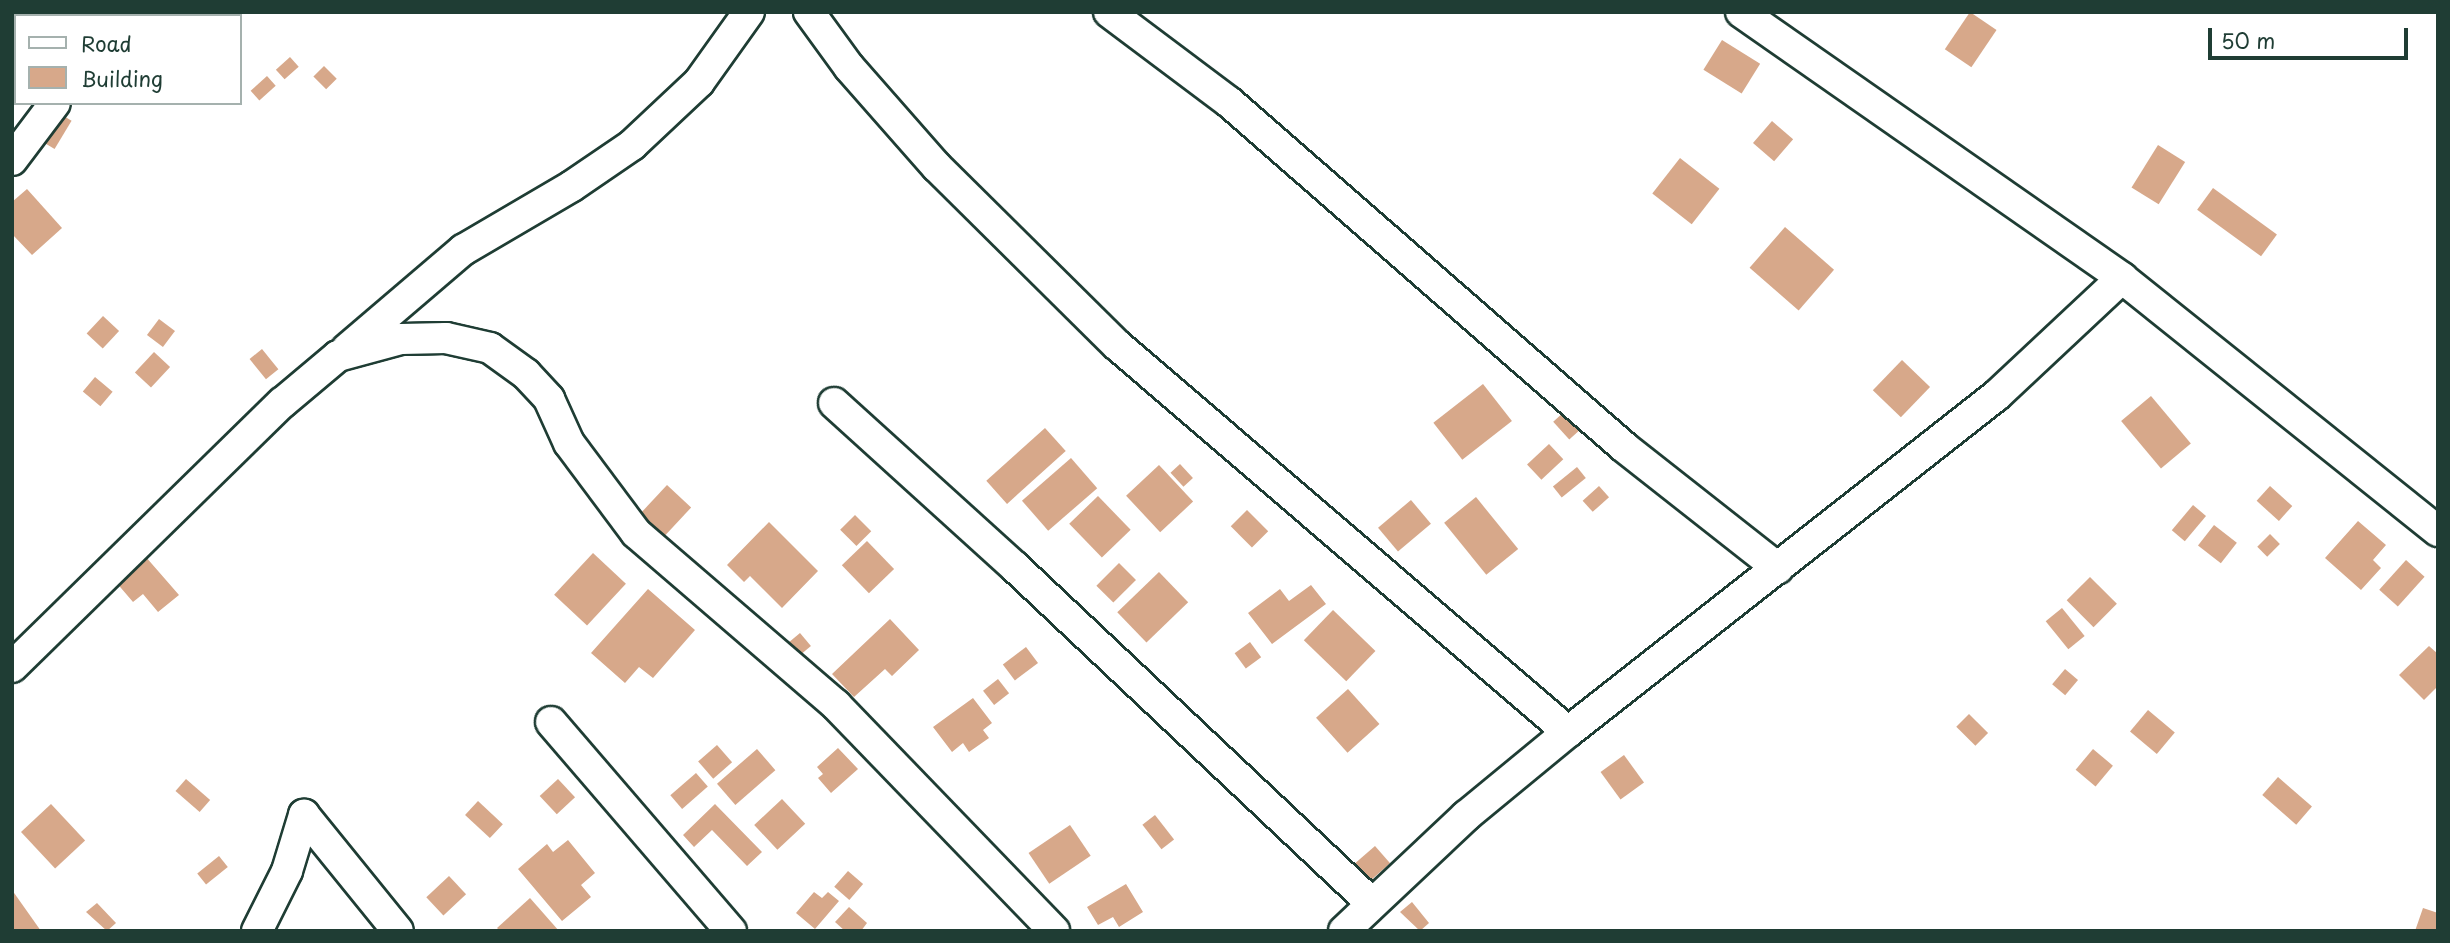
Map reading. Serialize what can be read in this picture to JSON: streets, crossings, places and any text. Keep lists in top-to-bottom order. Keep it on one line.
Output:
{"legend":["Road","Building"],"scale_bar":"50 m"}
